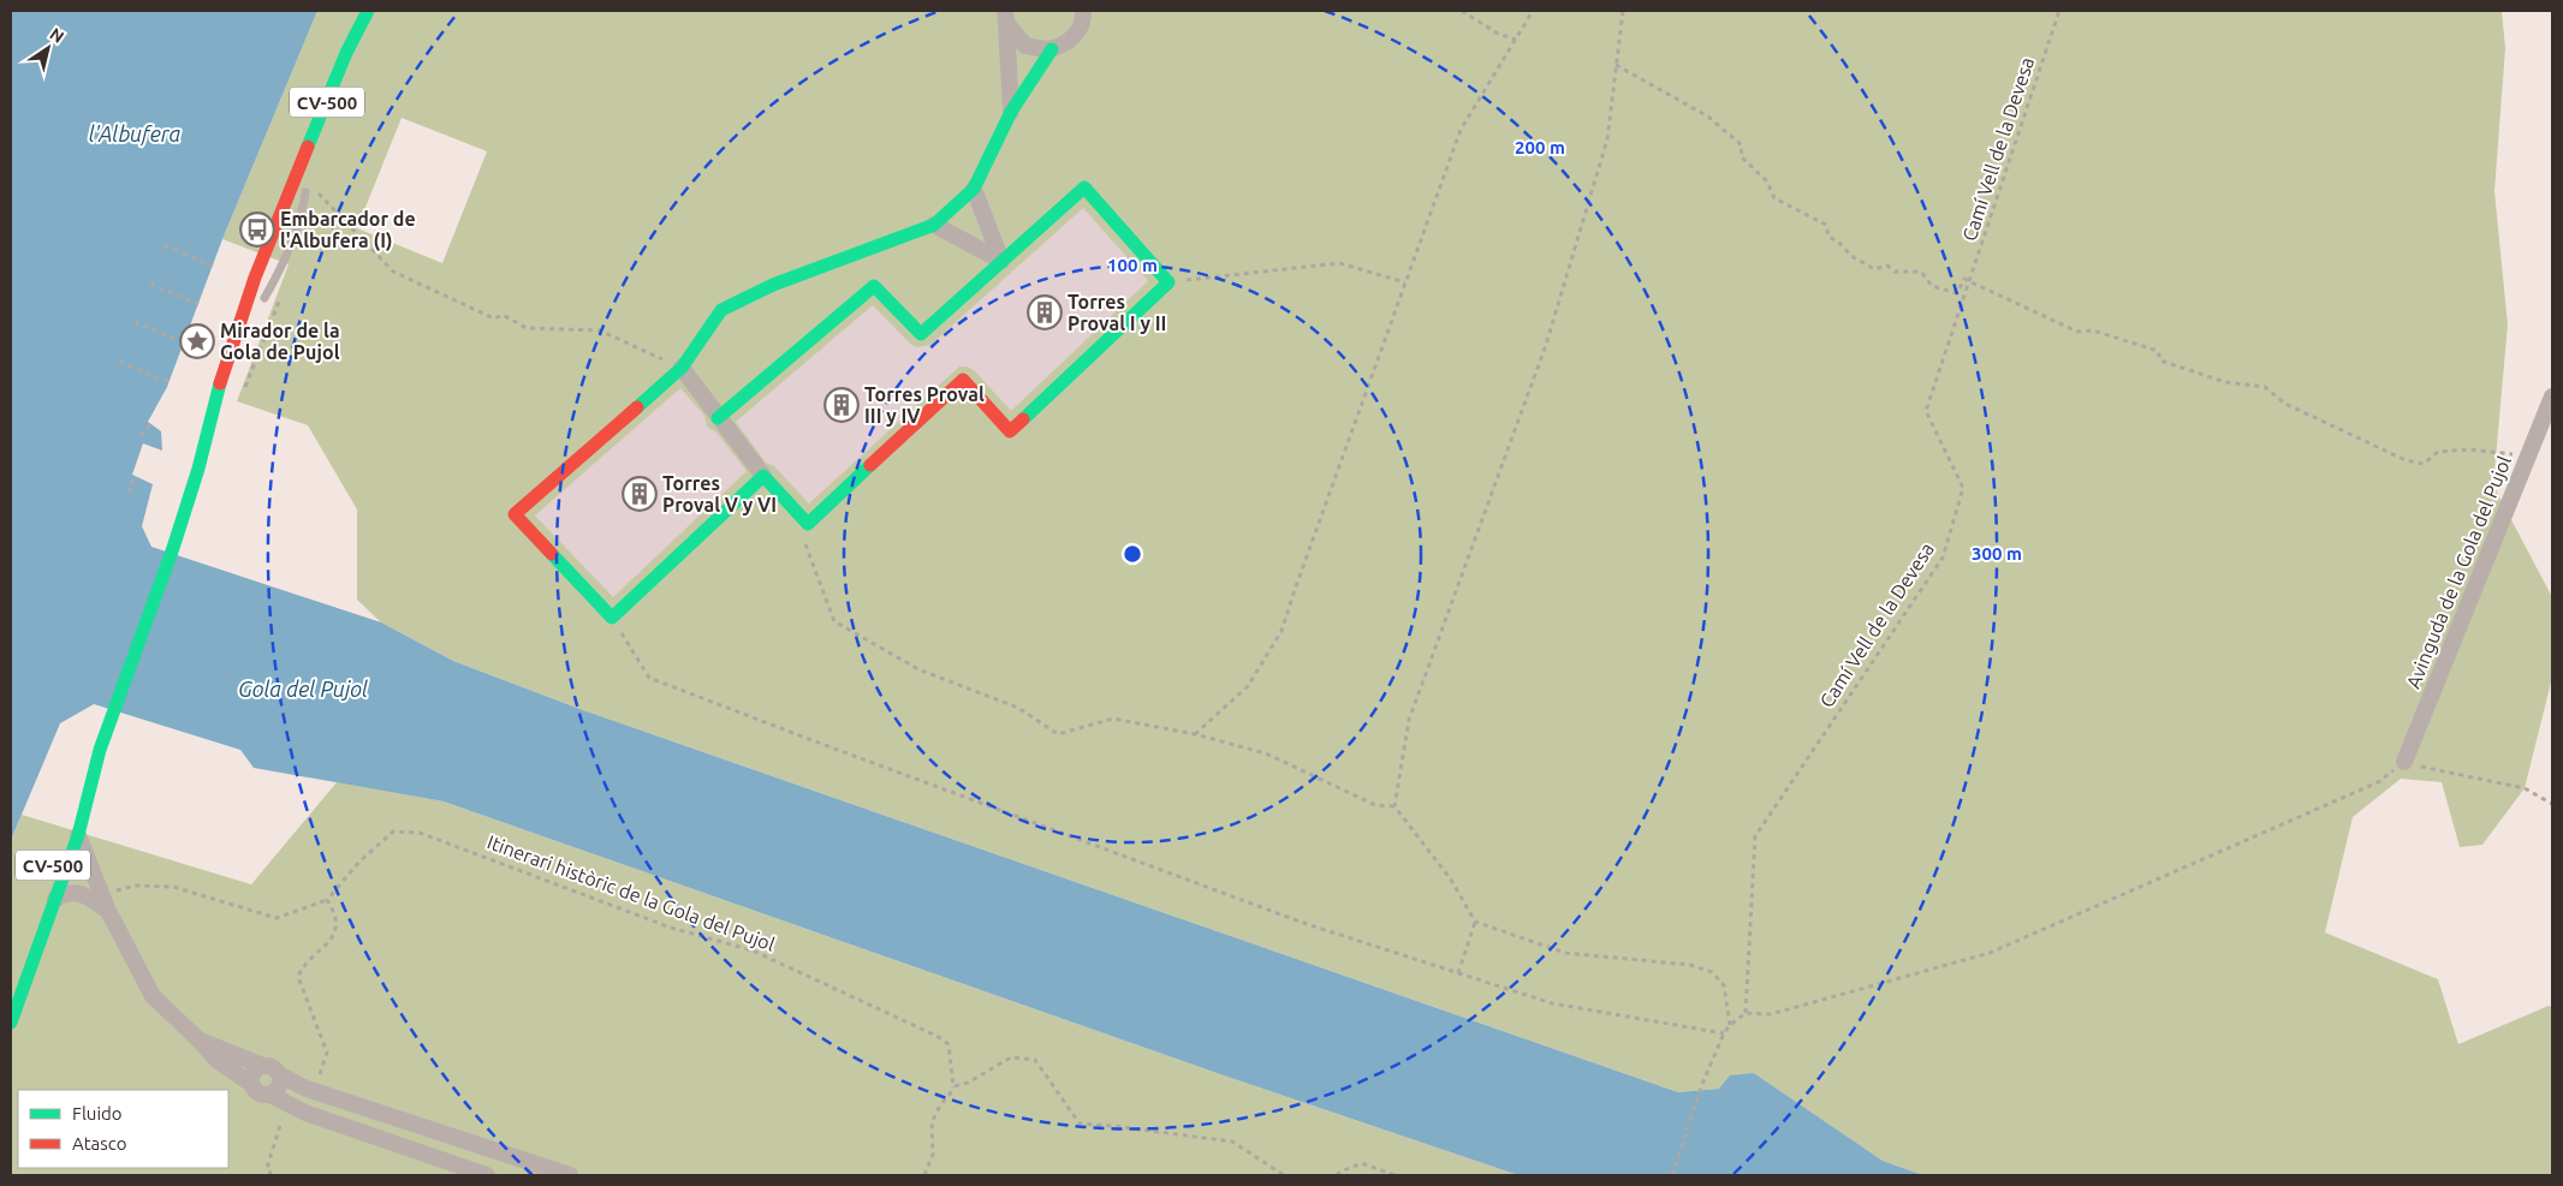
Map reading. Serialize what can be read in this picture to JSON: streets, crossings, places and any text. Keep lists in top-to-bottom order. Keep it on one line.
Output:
{"streets":{"street":["CV-500","Avinguda de la Gola del Pujol"],"path":["Camí Vell de la Devesa","Itinerari històric de la Gola del Pujol"]},"water":["l'Albufera","Gola del Pujol"],"places":{"bus stop":["Embarcador de l'Albufera (I)"],"building":["Torres Proval I y II","Torres Proval III y IV","Torres Proval V y VI"],"place":["Mirador de la Gola de Pujol"]},"legend":["Fluido","Atasco"],"north":"top right","rings":["200 m","100 m","300 m"]}
